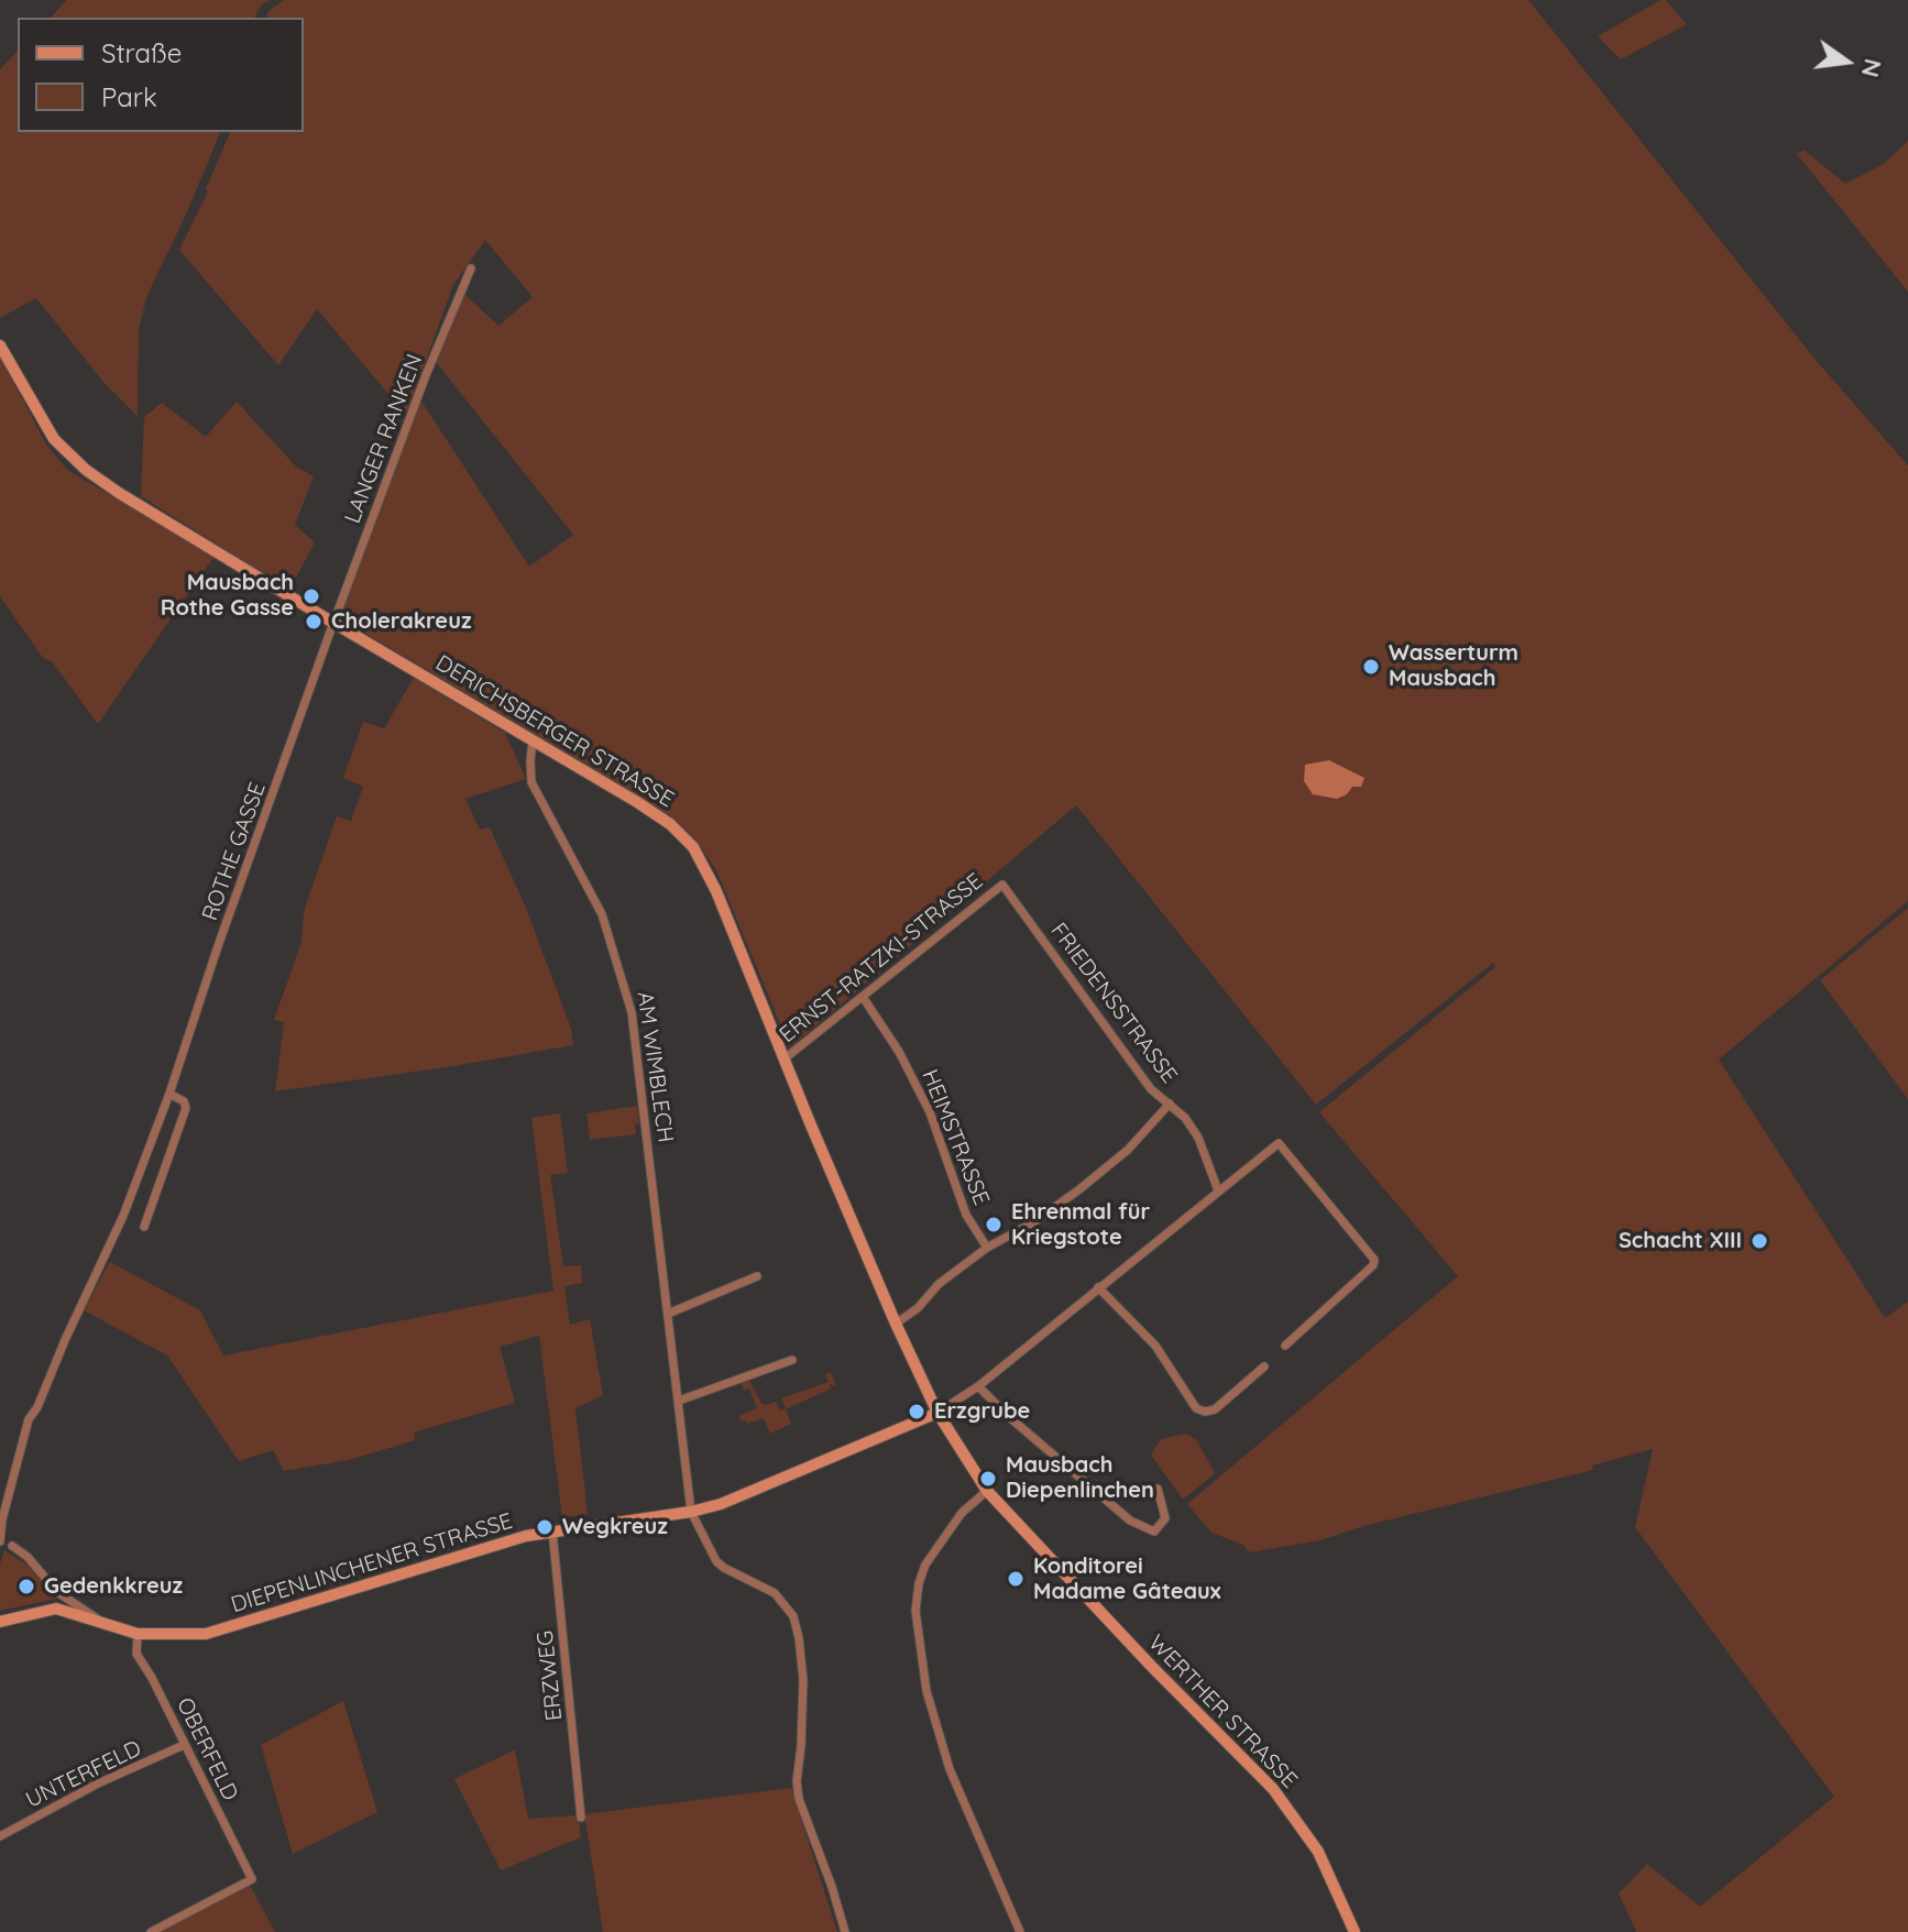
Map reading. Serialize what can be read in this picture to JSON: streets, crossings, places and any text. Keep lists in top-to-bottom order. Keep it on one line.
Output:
{"streets":{"street":["LANGER RANKEN","DERICHSBERGER STRASSE","ROTHE GASSE","ERNST-RATZKI-STRASSE","FRIEDENSSTRASSE","AM WIMBLECH","HEIMSTRASSE","DIEPENLINCHENER STRASSE","ERZWEG","WERTHER STRASSE","OBERFELD","UNTERFELD"]},"crossings":[["LANGER RANKEN","DERICHSBERGER STRASSE"],["LANGER RANKEN","ROTHE GASSE"],["DERICHSBERGER STRASSE","ROTHE GASSE"],["DERICHSBERGER STRASSE","ERNST-RATZKI-STRASSE"],["DERICHSBERGER STRASSE","AM WIMBLECH"],["DERICHSBERGER STRASSE","DIEPENLINCHENER STRASSE"],["DERICHSBERGER STRASSE","WERTHER STRASSE"],["ERNST-RATZKI-STRASSE","FRIEDENSSTRASSE"],["ERNST-RATZKI-STRASSE","HEIMSTRASSE"],["AM WIMBLECH","DIEPENLINCHENER STRASSE"],["DIEPENLINCHENER STRASSE","ERZWEG"],["DIEPENLINCHENER STRASSE","WERTHER STRASSE"],["DIEPENLINCHENER STRASSE","OBERFELD"],["OBERFELD","UNTERFELD"]],"places":["Mausbach Rothe Gasse","Cholerakreuz","Wasserturm Mausbach","Ehrenmal für Kriegstote","Schacht XIII","Erzgrube","Mausbach Diepenlinchen","Wegkreuz","Konditorei Madame Gâteaux","Gedenkkreuz"],"legend":["Straße","Park"],"north":"right"}
